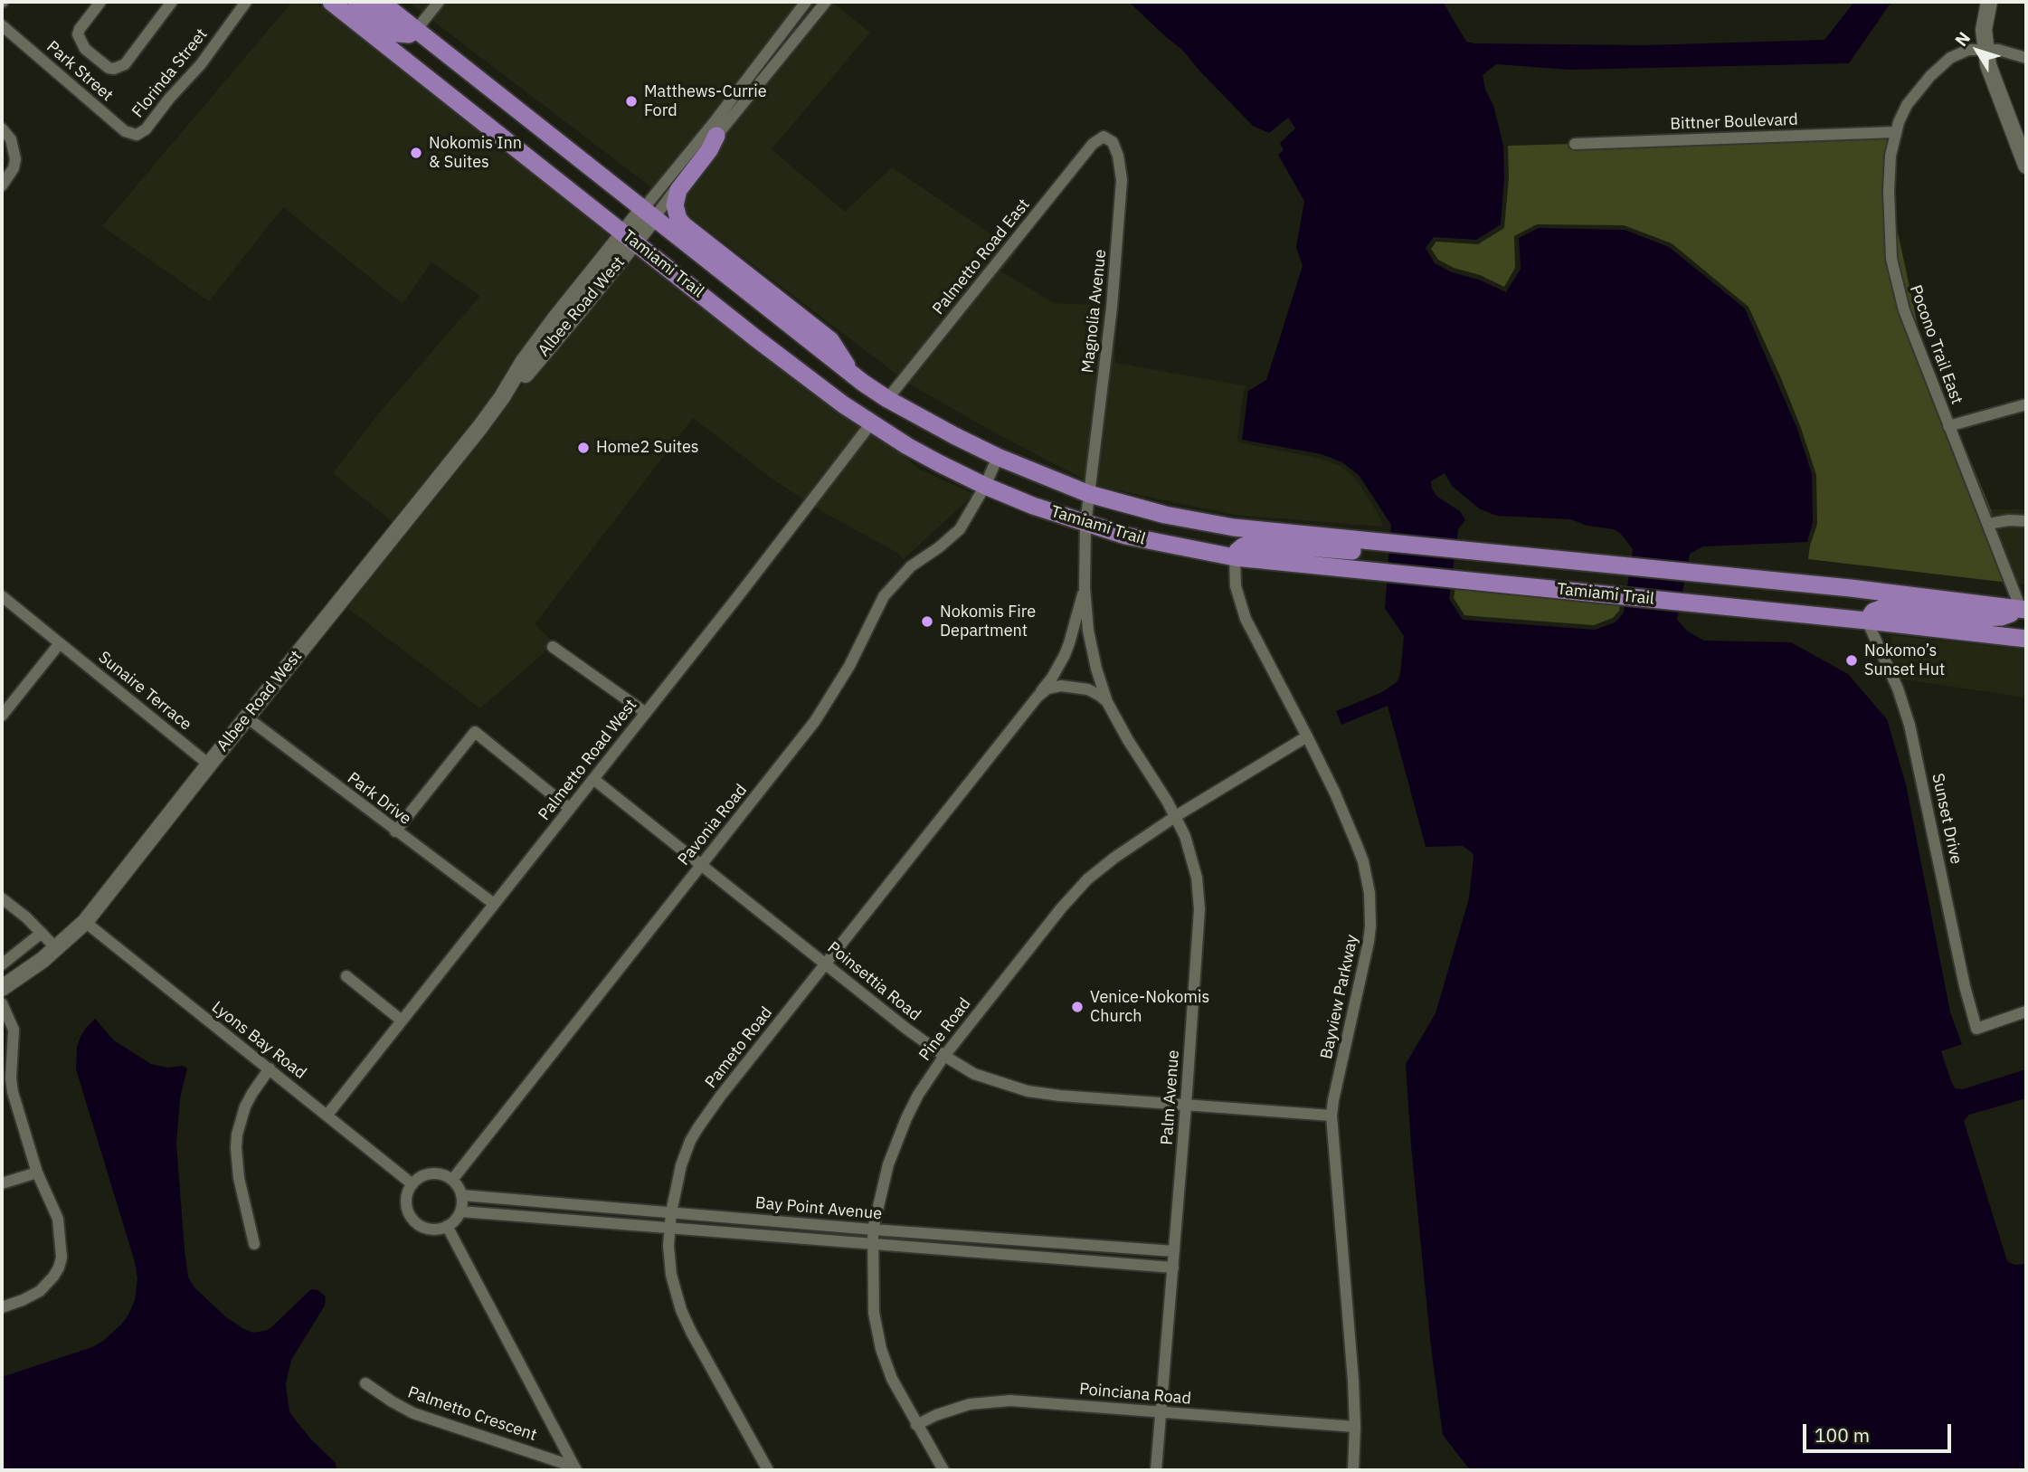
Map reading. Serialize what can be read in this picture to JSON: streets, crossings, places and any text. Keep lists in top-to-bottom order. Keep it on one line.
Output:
{"streets":{"main road":["Tamiami Trail"],"street":["Park Street","Florinda Street","Bittner Boulevard","Palmetto Road East","Albee Road West","Magnolia Avenue","Pocono Trail East","Sunaire Terrace","Palmetto Road West","Park Drive","Sunset Drive","Pavonia Road","Poinsettia Road","Bayview Parkway","Pine Road","Lyons Bay Road","Pameto Road","Palm Avenue","Bay Point Avenue","Poinciana Road","Palmetto Crescent"]},"crossings":[["Park Street","Florinda Street"],["Bittner Boulevard","Pocono Trail East"],["Palmetto Road East","Tamiami Trail"],["Palmetto Road East","Magnolia Avenue"],["Tamiami Trail","Albee Road West"],["Tamiami Trail","Magnolia Avenue"],["Tamiami Trail","Pocono Trail East"],["Tamiami Trail","Palmetto Road West"],["Tamiami Trail","Sunset Drive"],["Tamiami Trail","Pavonia Road"],["Tamiami Trail","Bayview Parkway"],["Tamiami Trail","Palm Avenue"],["Albee Road West","Sunaire Terrace"],["Albee Road West","Park Drive"],["Albee Road West","Lyons Bay Road"],["Magnolia Avenue","Palm Avenue"],["Palmetto Road West","Park Drive"],["Palmetto Road West","Poinsettia Road"],["Palmetto Road West","Lyons Bay Road"],["Pavonia Road","Poinsettia Road"],["Pavonia Road","Lyons Bay Road"],["Pavonia Road","Bay Point Avenue"],["Poinsettia Road","Bayview Parkway"],["Poinsettia Road","Pine Road"],["Poinsettia Road","Pameto Road"],["Poinsettia Road","Palm Avenue"],["Bayview Parkway","Pine Road"],["Bayview Parkway","Poinciana Road"],["Pine Road","Palm Avenue"],["Pine Road","Bay Point Avenue"],["Pine Road","Poinciana Road"],["Lyons Bay Road","Bay Point Avenue"],["Pameto Road","Palm Avenue"],["Pameto Road","Bay Point Avenue"],["Palm Avenue","Bay Point Avenue"],["Palm Avenue","Poinciana Road"]],"places":["Matthews-Currie Ford","Nokomis Inn & Suites","Home2 Suites","Nokomis Fire Department","Nokomo’s Sunset Hut","Venice-Nokomis Church"],"scale_bar":"100 m","north":"top left"}
